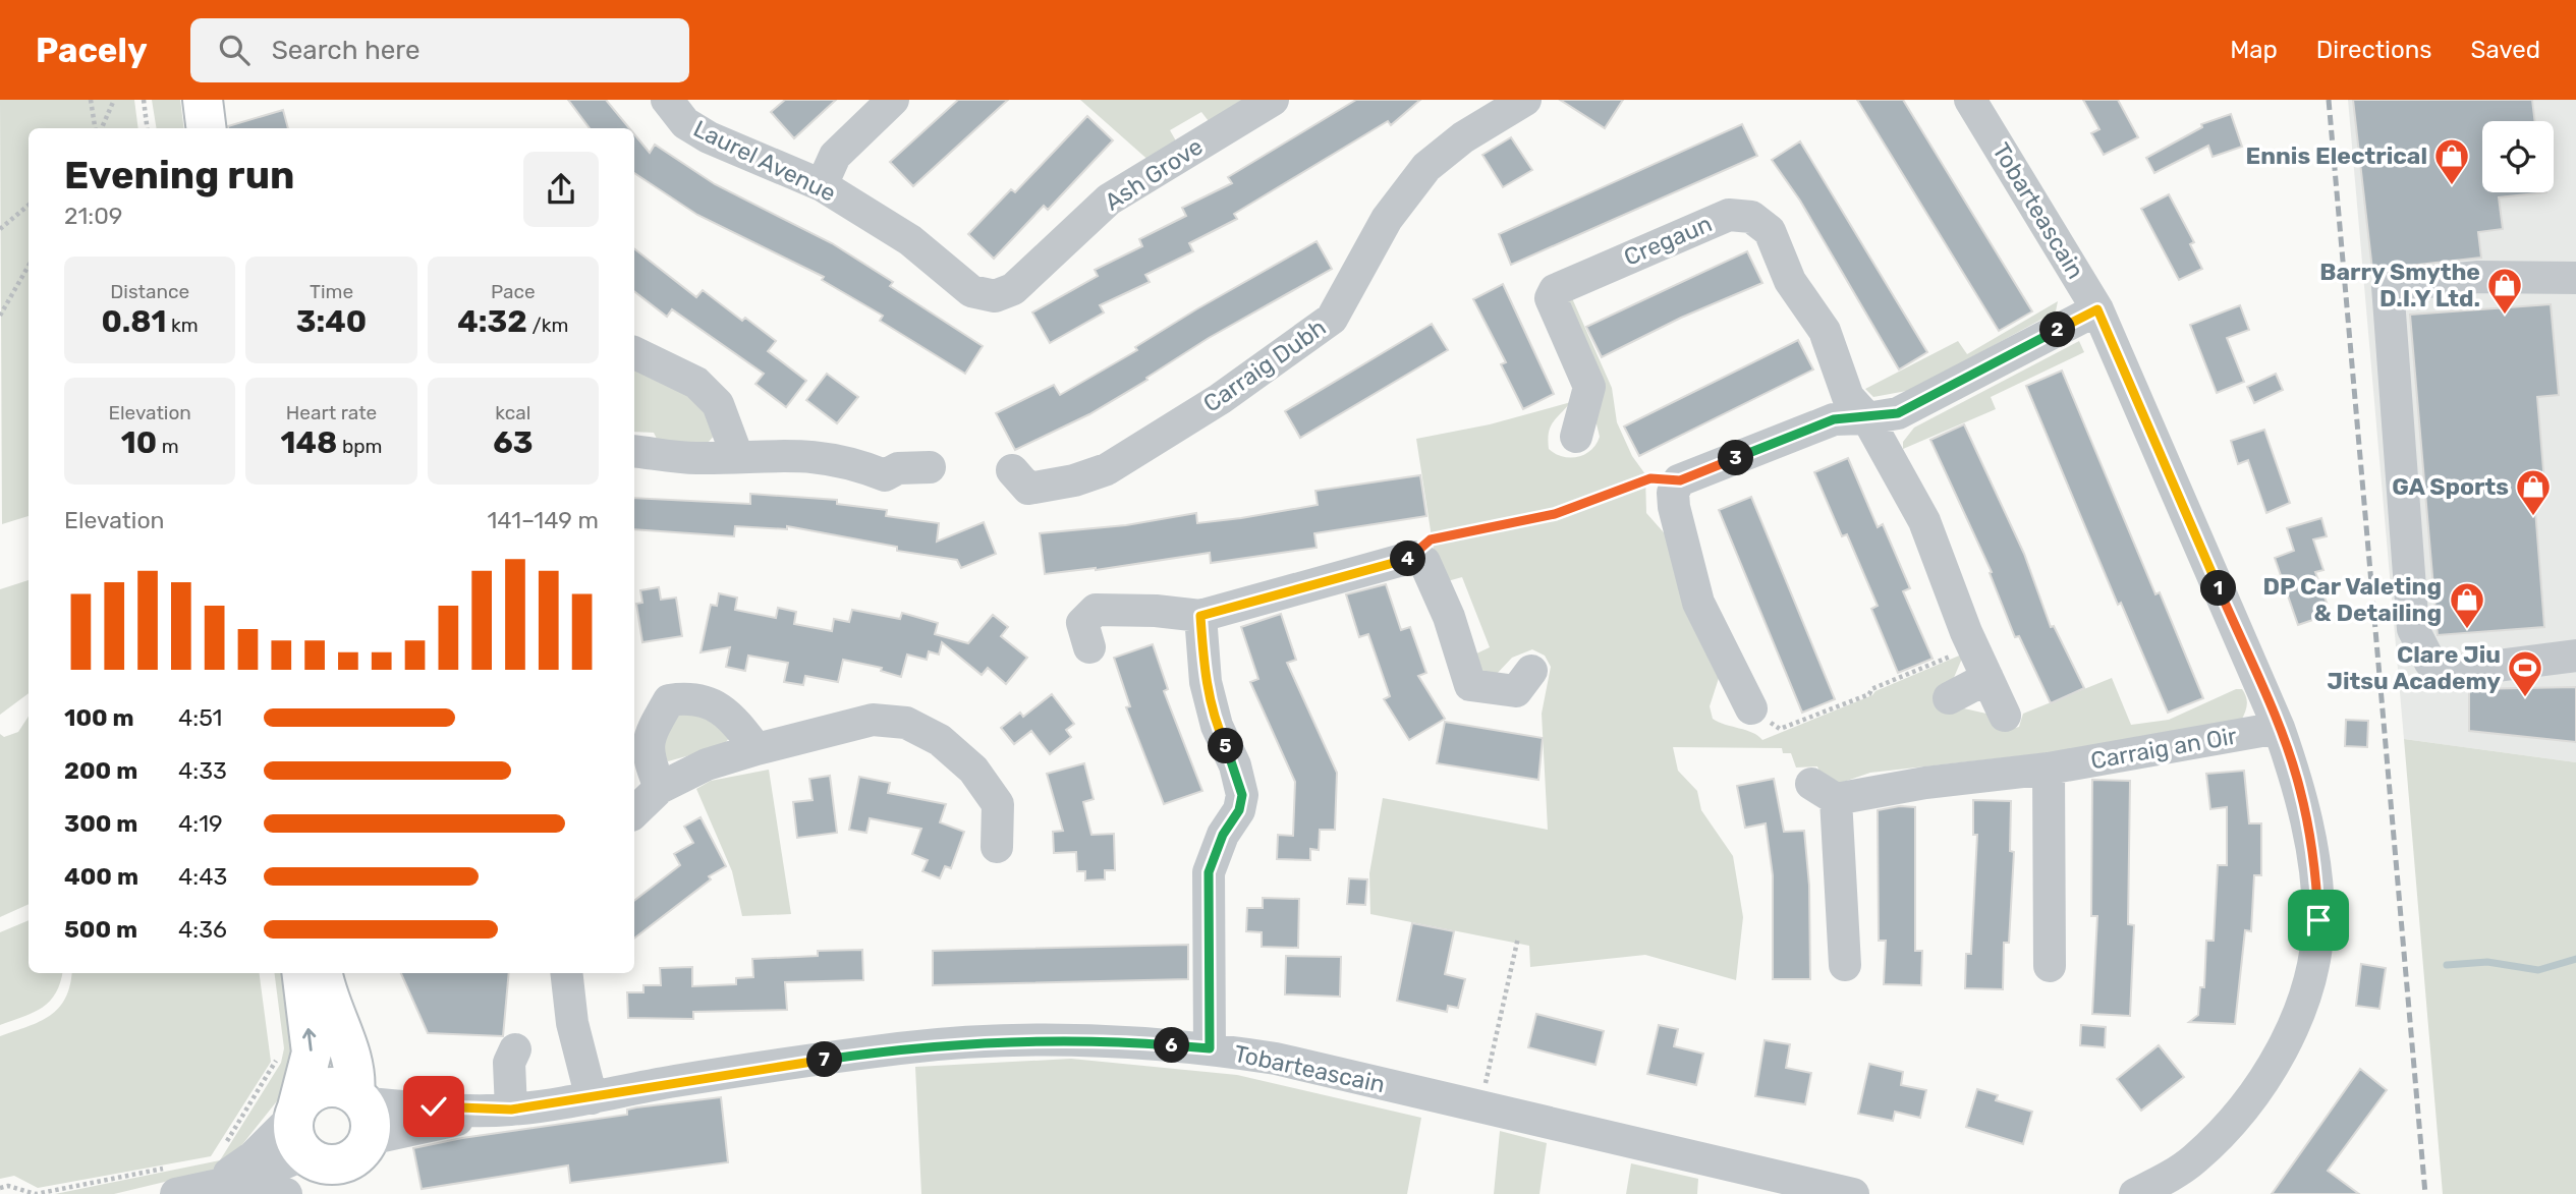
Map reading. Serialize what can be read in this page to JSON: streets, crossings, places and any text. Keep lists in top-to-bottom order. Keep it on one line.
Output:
{"streets":{"street":["Laurel Avenue","Ash Grove","Tobarteascain","Cregaun","Carraig Dubh","Carraig an Oir"]},"crossings":[["Laurel Avenue","Ash Grove"],["Tobarteascain","Carraig an Oir"]],"places":{"shop":["Ennis Electrical","Barry Smythe D.I.Y Ltd.","GA Sports","DP Car Valeting & Detailing"],"sports":["Clare Jiu Jitsu Academy"]},"page":{"header":"Pacely","search":"Search here","nav":["Map","Directions","Saved"],"heading":["Evening run","21:09"],"stats":[["Distance","0.81 km"],["Time","3:40"],["Pace","4:32 /km"],["Elevation","10 m"],["Heart rate","148 bpm"],["kcal","63"]],"pins":["2","3","4","1","5","6","7"],"chart":["Elevation","141–149 m"],"list":[{"name":"100 m","note":"4:51"},{"name":"200 m","note":"4:33"},{"name":"300 m","note":"4:19"},{"name":"400 m","note":"4:43"},{"name":"500 m","note":"4:36"}]}}
